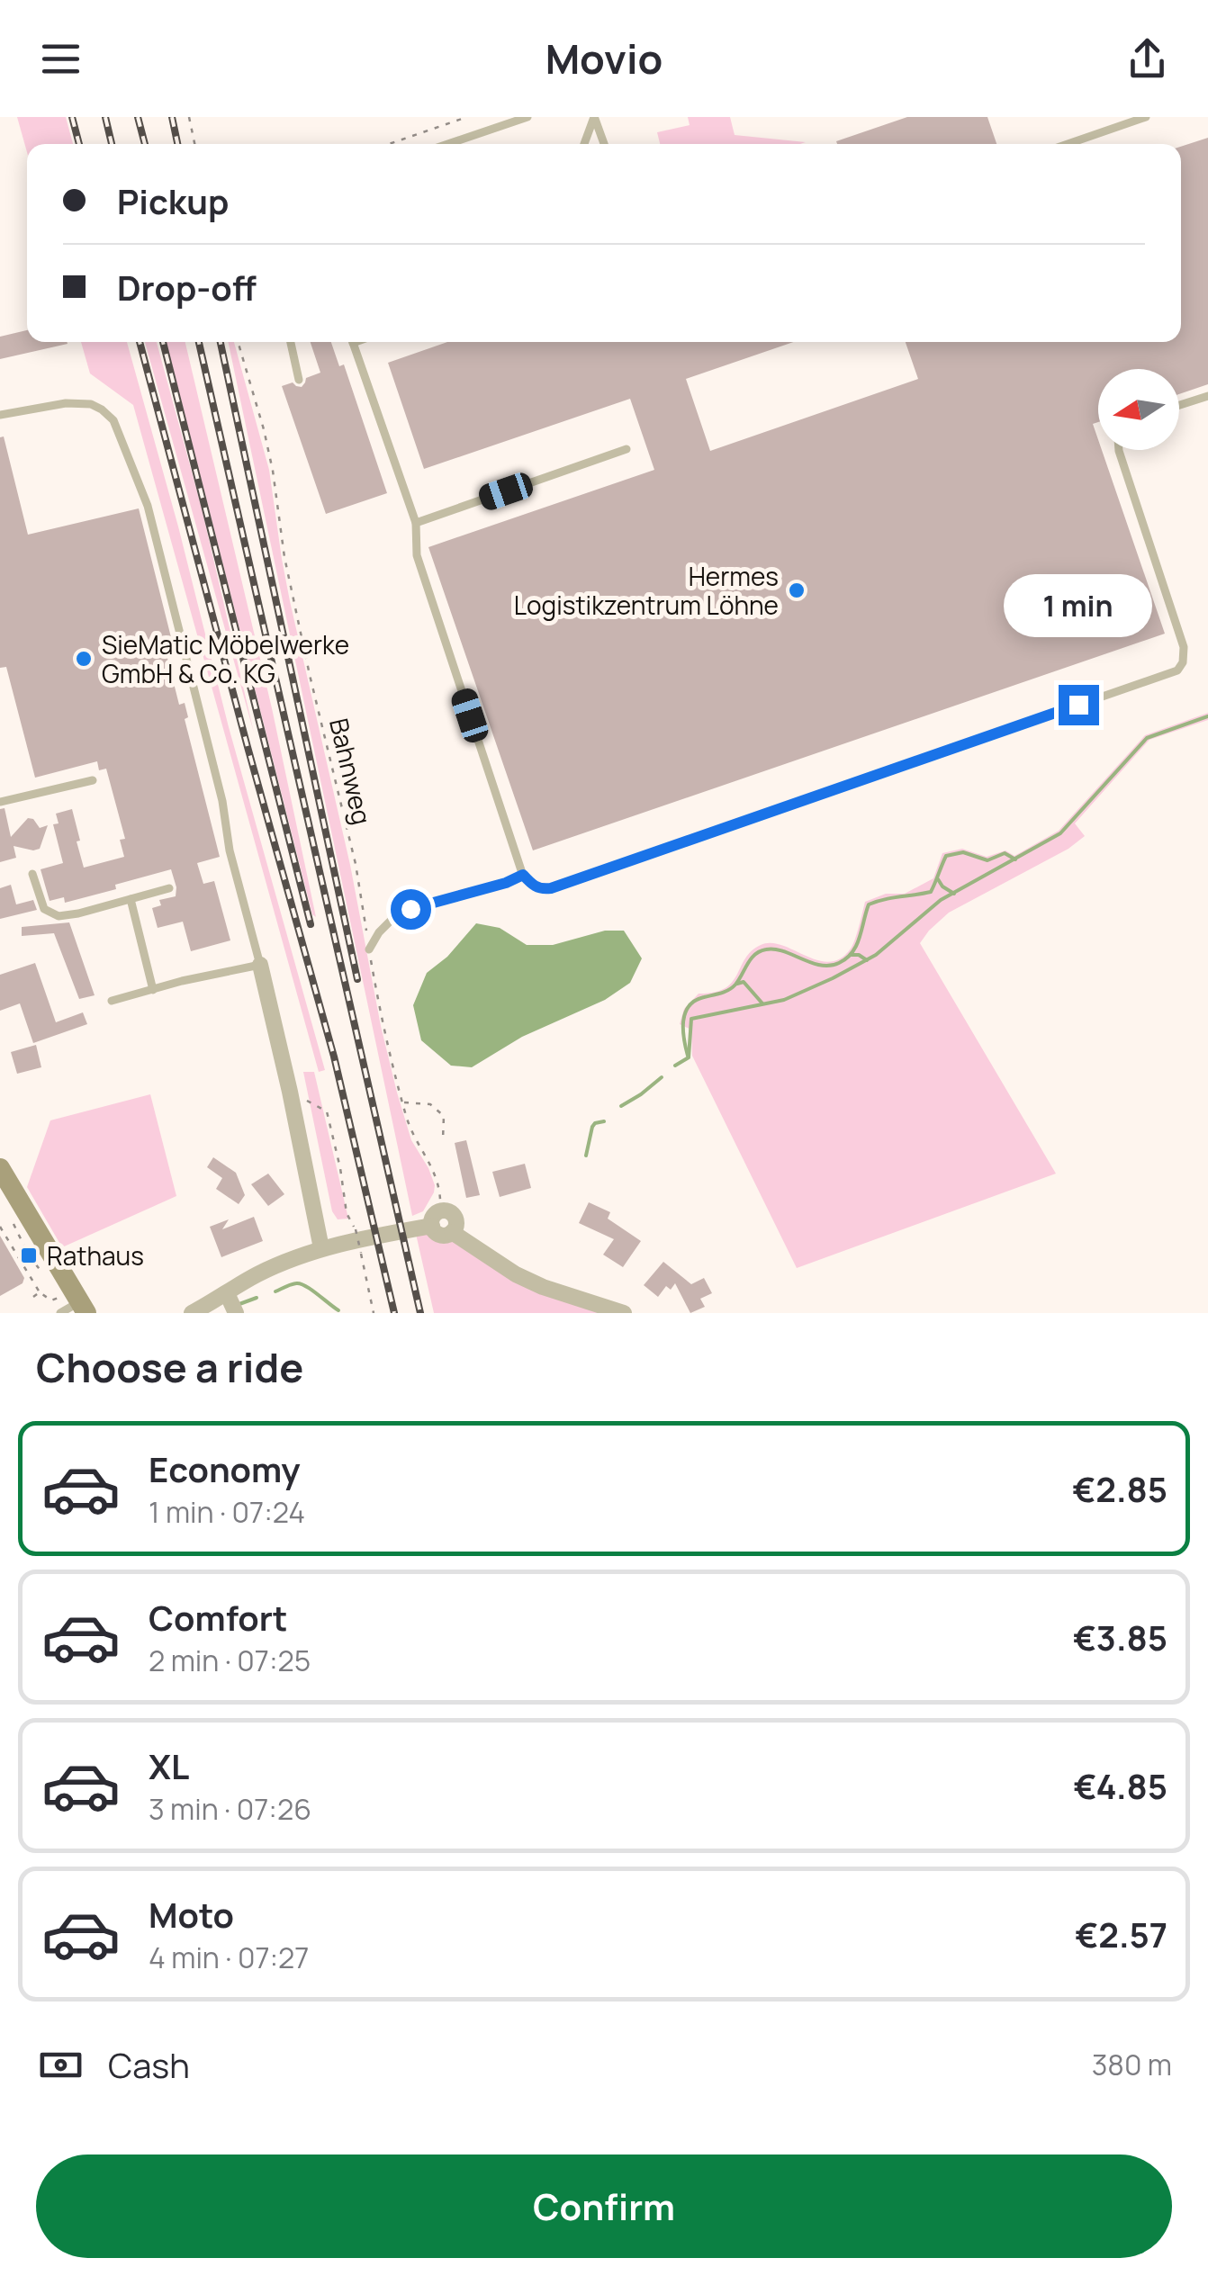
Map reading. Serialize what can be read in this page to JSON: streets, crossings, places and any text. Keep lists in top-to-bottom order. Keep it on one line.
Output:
{"streets":{"path":["Bahnweg"]},"places":{"other":["Hermes Logistikzentrum Löhne","SieMatic Möbelwerke GmbH & Co. KG"],"transit":["Rathaus"]},"north":"left","page":{"header":"Movio","banner":["Pickup","Drop-off"],"bubble":"1 min","heading":"Choose a ride","list":[{"name":"Economy","note":"1 min · 07:24","value":"€2.85"},{"name":"Comfort","note":"2 min · 07:25","value":"€3.85"},{"name":"XL","note":"3 min · 07:26","value":"€4.85"},{"name":"Moto","note":"4 min · 07:27","value":"€2.57"}],"pay":["Cash","380 m"],"buttons":"Confirm"}}
